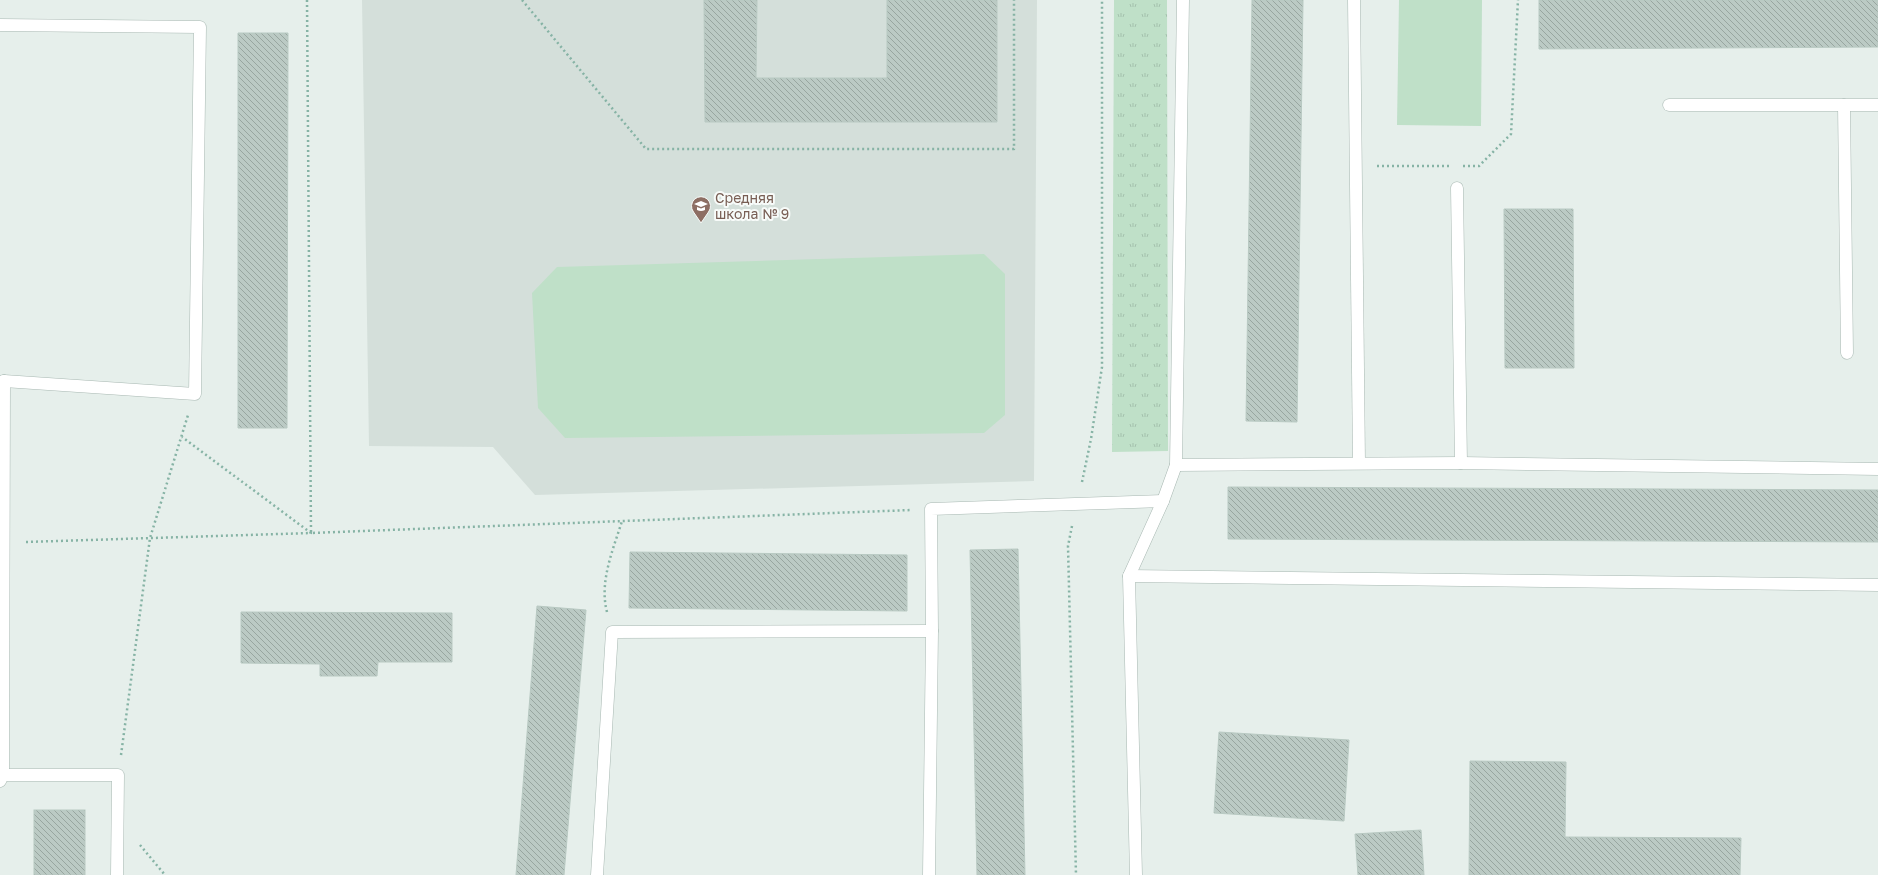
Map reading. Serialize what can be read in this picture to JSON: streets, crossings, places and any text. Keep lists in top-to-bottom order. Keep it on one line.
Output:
{"places":{"school or university":["Средняя школа № 9"]}}
